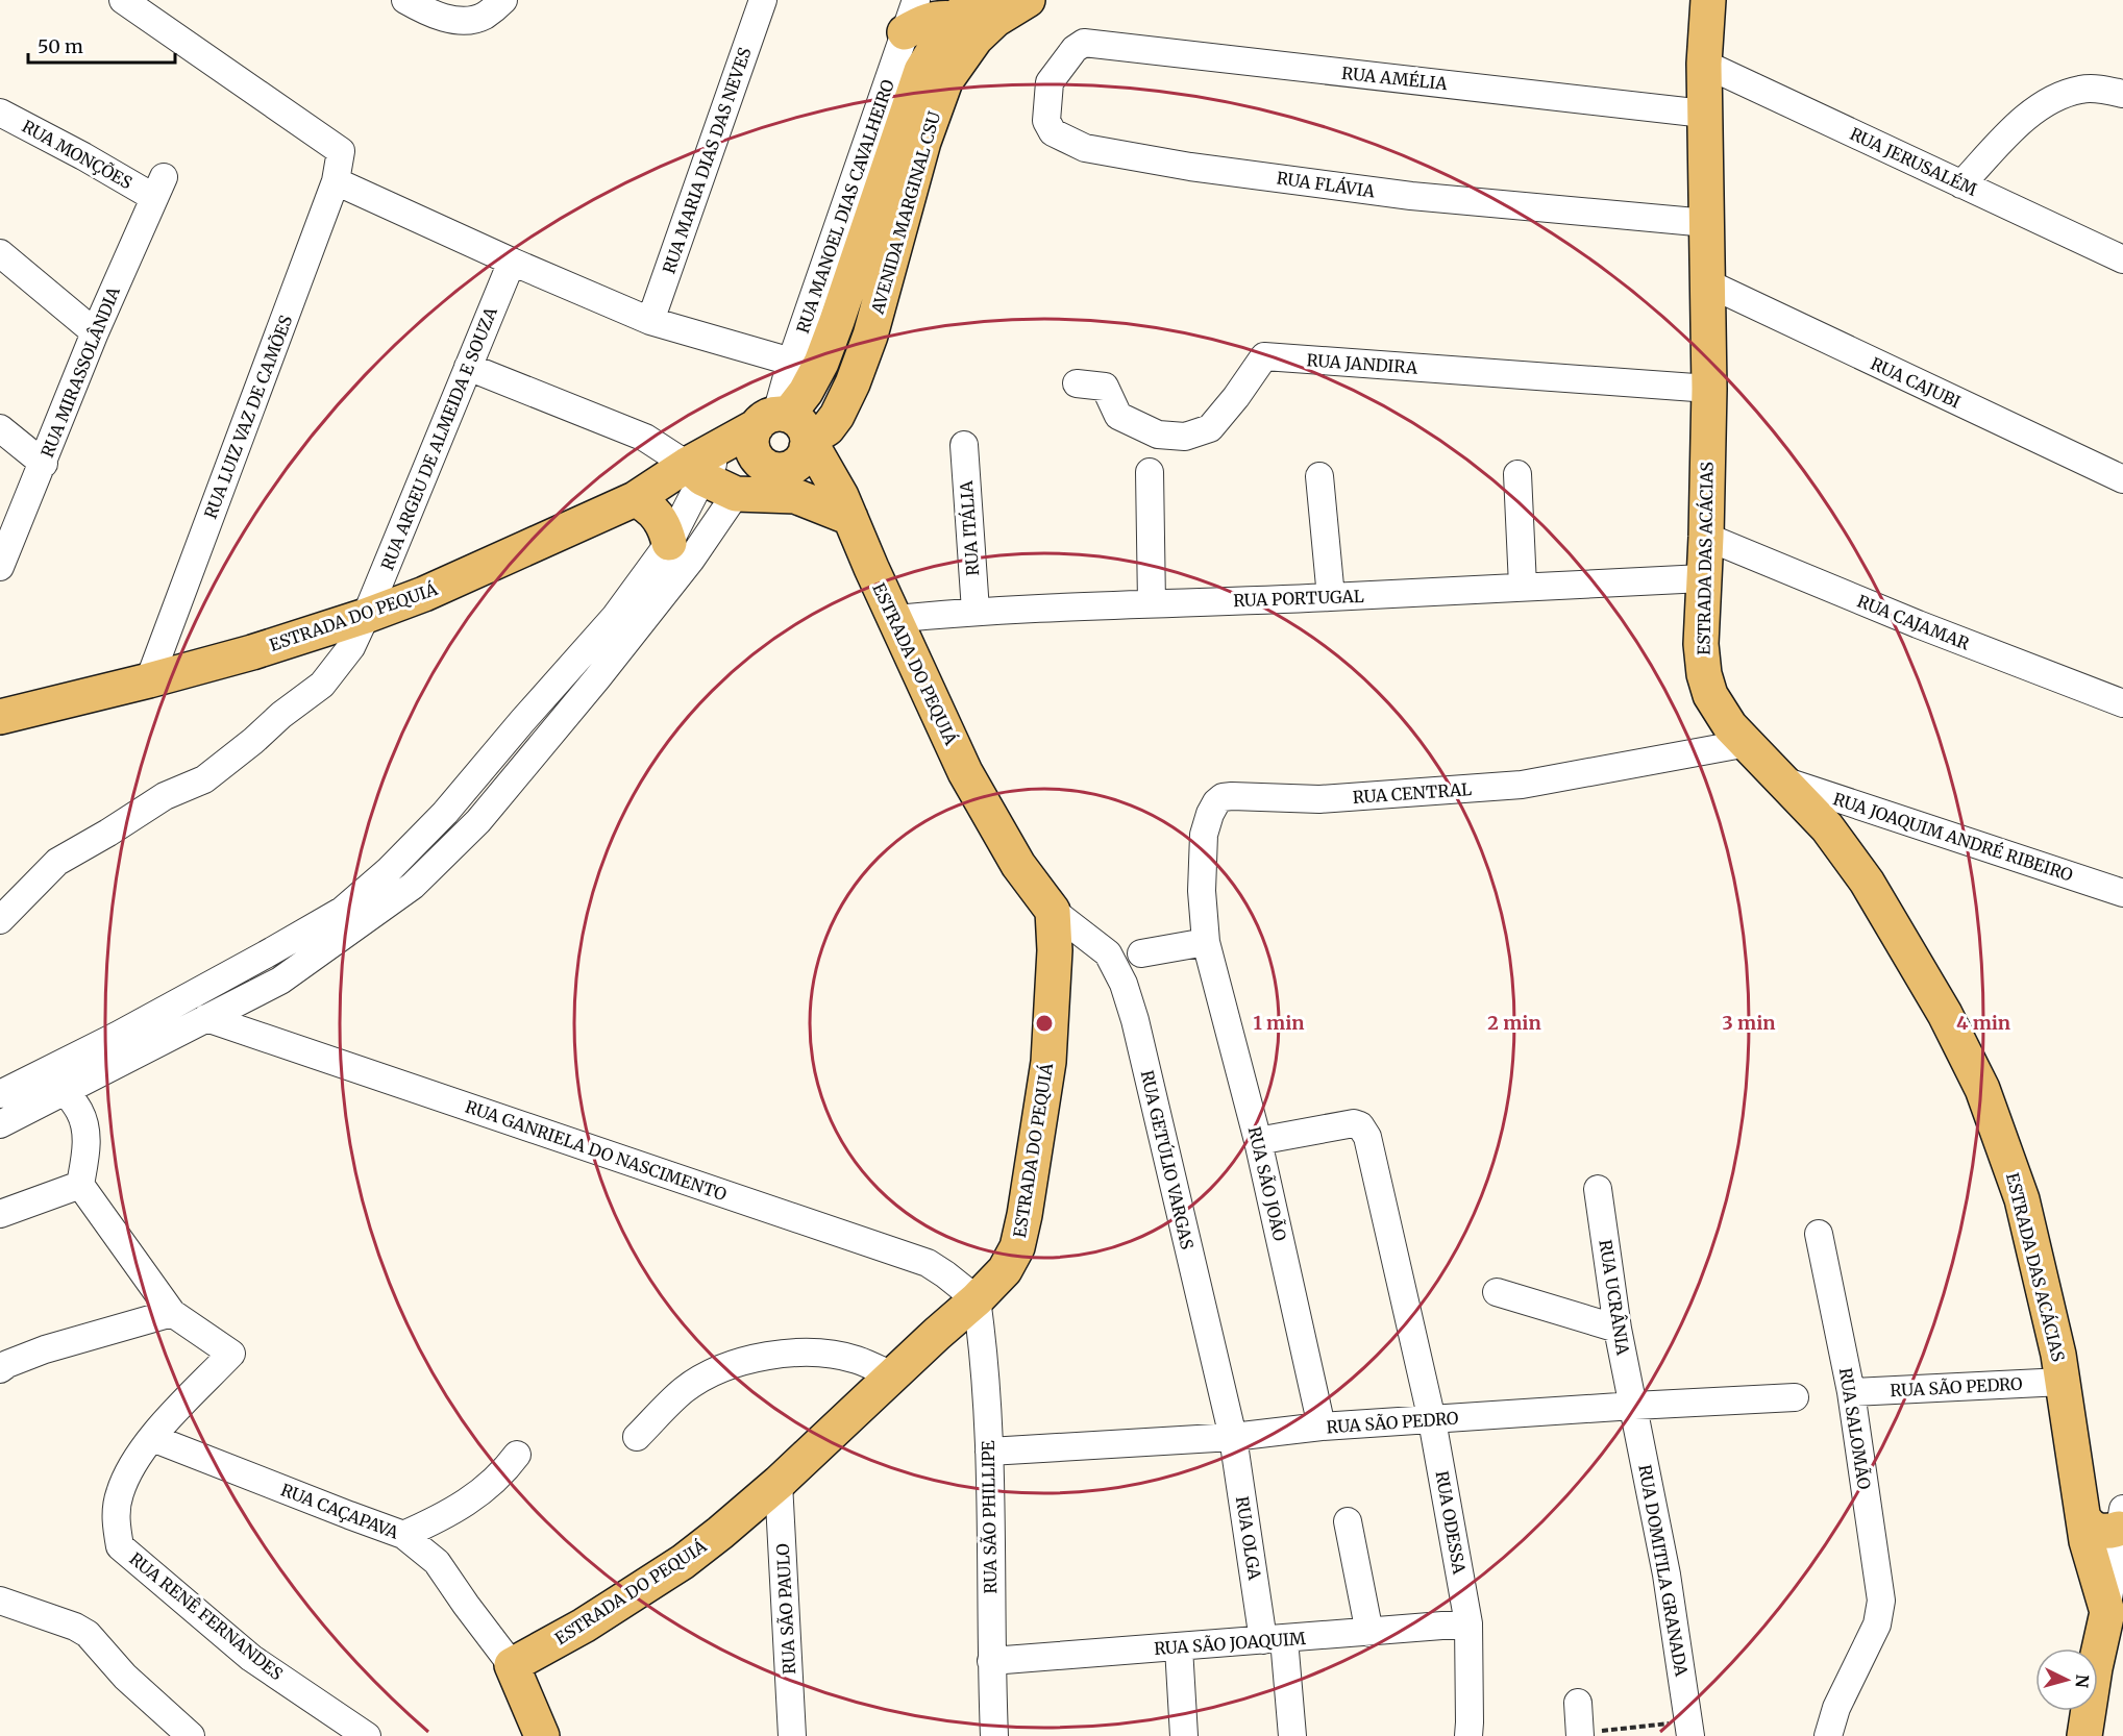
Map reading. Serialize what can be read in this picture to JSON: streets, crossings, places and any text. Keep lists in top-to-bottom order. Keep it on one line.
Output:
{"streets":{"main road":["AVENIDA MARGINAL CSU","ESTRADA DAS ACÁCIAS","ESTRADA DO PEQUIÁ"],"street":["RUA AMÉLIA","RUA MONÇÕES","RUA MARIA DIAS DAS NEVES","RUA JERUSALÉM","RUA FLÁVIA","RUA MANOEL DIAS CAVALHEIRO","RUA JANDIRA","RUA MIRASSOLÂNDIA","RUA CAJUBI","RUA LUIZ VAZ DE CAMÕES","RUA ARGEU DE ALMEIDA E SOUZA","RUA ITÁLIA","RUA PORTUGAL","RUA CAJAMAR","RUA CENTRAL","RUA JOAQUIM ANDRÉ RIBEIRO","RUA GANRIELA DO NASCIMENTO","RUA GETÚLIO VARGAS","RUA SÃO JOÃO","RUA UCRÂNIA","RUA SÃO PEDRO","RUA SALOMÃO","RUA CAÇAPAVA","RUA SÃO PHILLIPE","RUA ODESSA","RUA OLGA","RUA DOMITILA GRANADA","RUA SÃO PAULO","RUA RENÊ FERNANDES","RUA SÃO JOAQUIM"]},"crossings":[["RUA AMÉLIA","RUA FLÁVIA"],["RUA AMÉLIA","ESTRADA DAS ACÁCIAS"],["RUA MONÇÕES","RUA MIRASSOLÂNDIA"],["RUA JERUSALÉM","ESTRADA DAS ACÁCIAS"],["RUA FLÁVIA","ESTRADA DAS ACÁCIAS"],["RUA MANOEL DIAS CAVALHEIRO","AVENIDA MARGINAL CSU"],["RUA MANOEL DIAS CAVALHEIRO","ESTRADA DO PEQUIÁ"],["AVENIDA MARGINAL CSU","ESTRADA DO PEQUIÁ"],["RUA JANDIRA","ESTRADA DAS ACÁCIAS"],["RUA CAJUBI","ESTRADA DAS ACÁCIAS"],["RUA LUIZ VAZ DE CAMÕES","ESTRADA DO PEQUIÁ"],["RUA ARGEU DE ALMEIDA E SOUZA","ESTRADA DO PEQUIÁ"],["RUA ITÁLIA","RUA PORTUGAL"],["ESTRADA DAS ACÁCIAS","RUA PORTUGAL"],["ESTRADA DAS ACÁCIAS","RUA CAJAMAR"],["ESTRADA DAS ACÁCIAS","RUA CENTRAL"],["ESTRADA DAS ACÁCIAS","RUA JOAQUIM ANDRÉ RIBEIRO"],["ESTRADA DAS ACÁCIAS","RUA SÃO PEDRO"],["RUA PORTUGAL","ESTRADA DO PEQUIÁ"],["ESTRADA DO PEQUIÁ","RUA GANRIELA DO NASCIMENTO"],["ESTRADA DO PEQUIÁ","RUA GETÚLIO VARGAS"],["ESTRADA DO PEQUIÁ","RUA CAÇAPAVA"],["ESTRADA DO PEQUIÁ","RUA SÃO PHILLIPE"],["ESTRADA DO PEQUIÁ","RUA SÃO PAULO"],["RUA CENTRAL","RUA SÃO JOÃO"],["RUA GANRIELA DO NASCIMENTO","RUA SÃO PHILLIPE"],["RUA GETÚLIO VARGAS","RUA SÃO PEDRO"],["RUA GETÚLIO VARGAS","RUA OLGA"],["RUA SÃO JOÃO","RUA SÃO PEDRO"],["RUA SÃO JOÃO","RUA ODESSA"],["RUA UCRÂNIA","RUA SÃO PEDRO"],["RUA UCRÂNIA","RUA DOMITILA GRANADA"],["RUA SÃO PEDRO","RUA SALOMÃO"],["RUA SÃO PEDRO","RUA SÃO PHILLIPE"],["RUA SÃO PEDRO","RUA ODESSA"],["RUA SÃO PEDRO","RUA OLGA"],["RUA SÃO PEDRO","RUA DOMITILA GRANADA"],["RUA CAÇAPAVA","RUA RENÊ FERNANDES"],["RUA SÃO PHILLIPE","RUA SÃO JOAQUIM"],["RUA ODESSA","RUA SÃO JOAQUIM"],["RUA OLGA","RUA SÃO JOAQUIM"]],"scale_bar":"50 m","north":"right","rings":["1 min","2 min","3 min","4 min"]}
